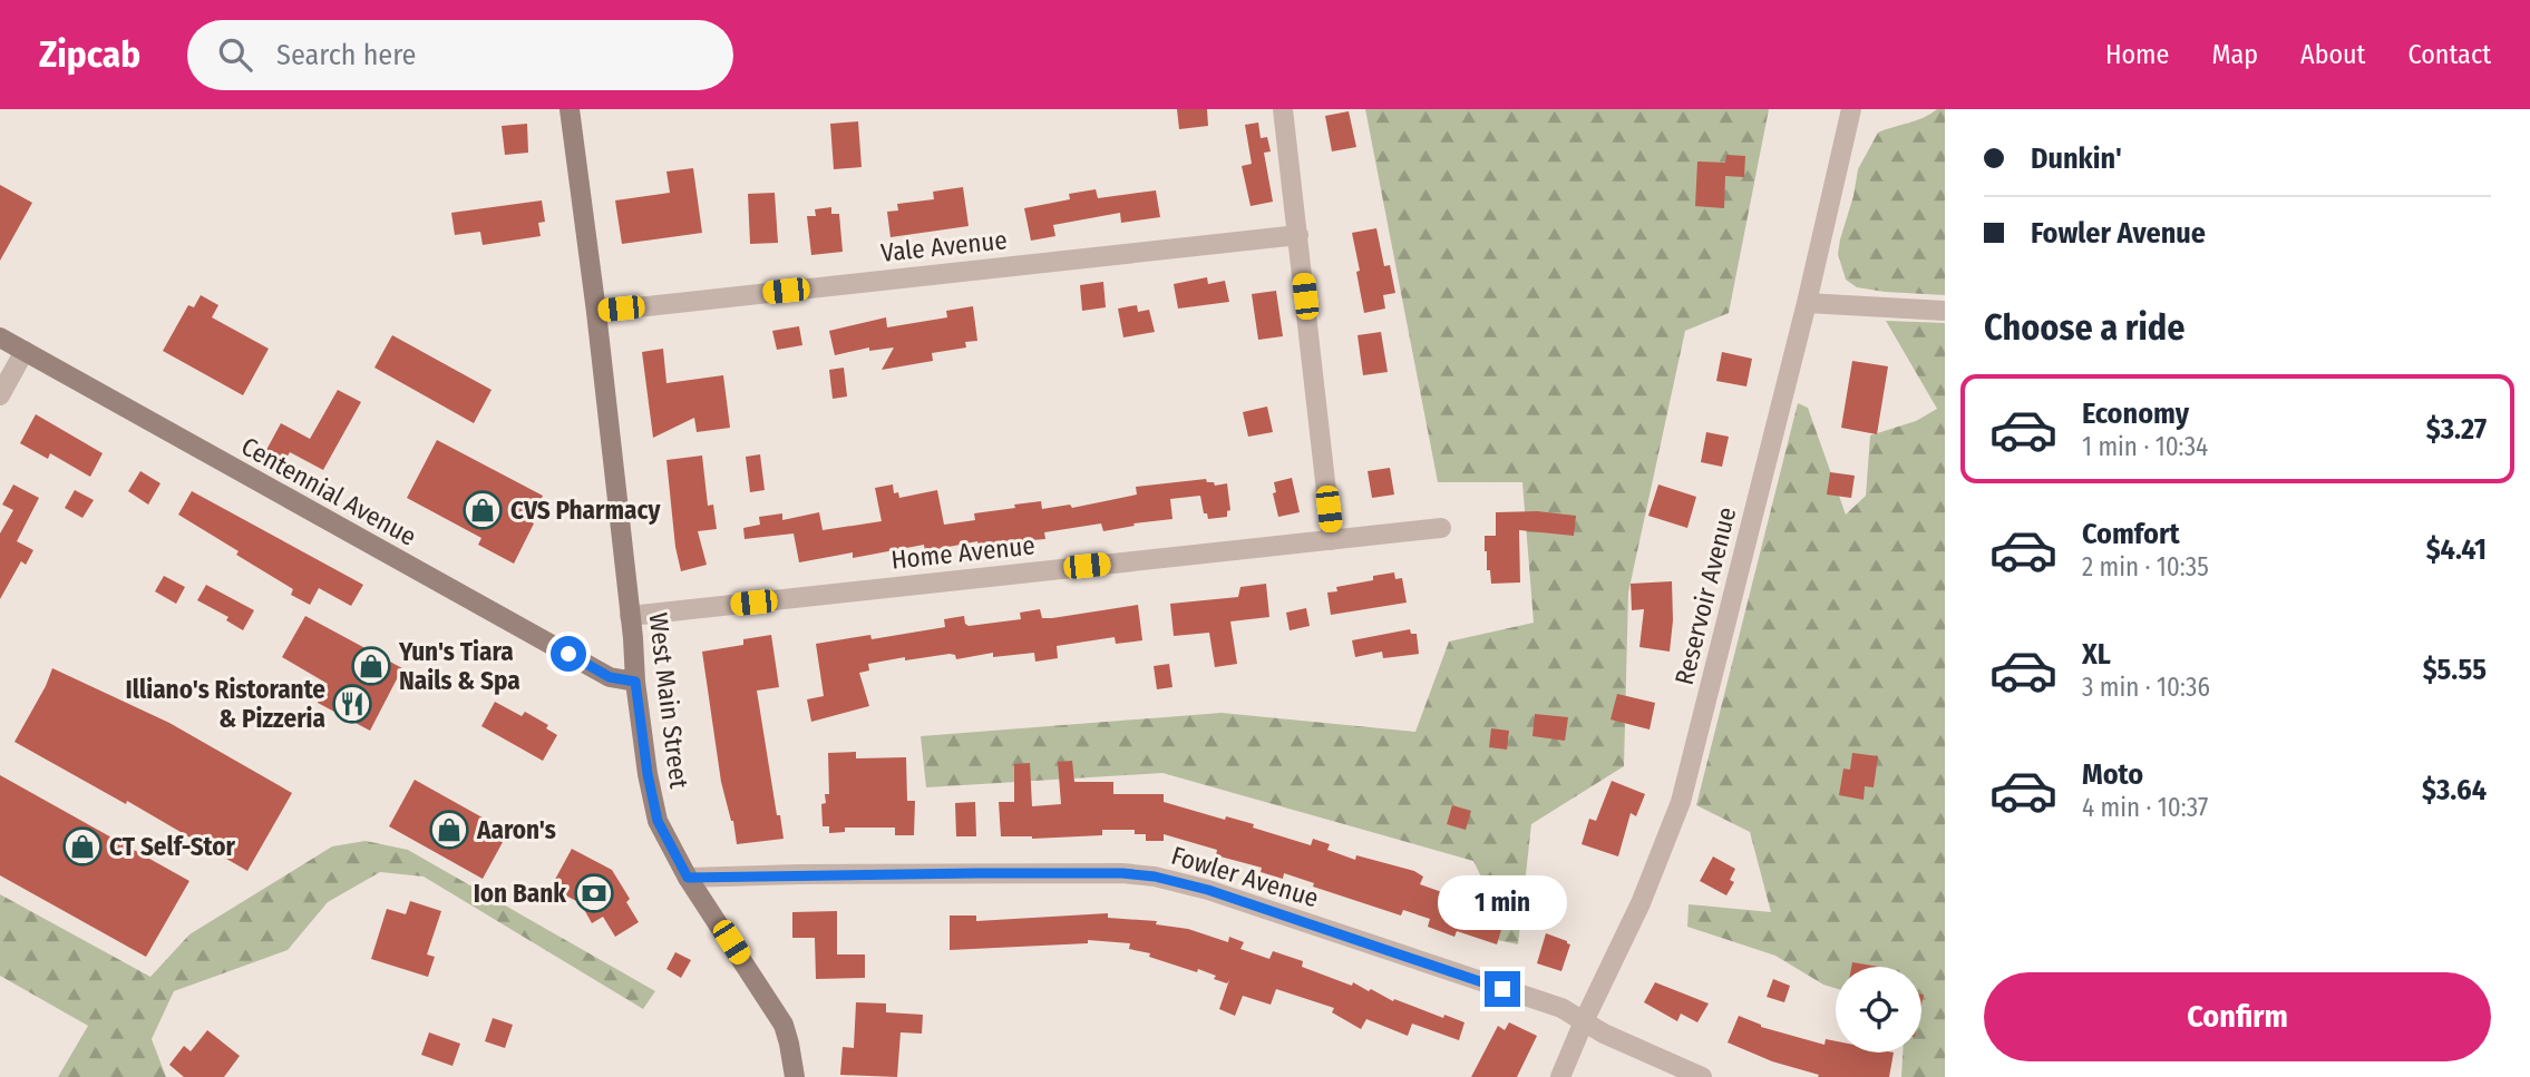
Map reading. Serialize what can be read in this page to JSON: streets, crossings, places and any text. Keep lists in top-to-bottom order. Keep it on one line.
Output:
{"streets":{"main road":["Centennial Avenue","West Main Street"],"street":["Vale Avenue","Home Avenue","Reservoir Avenue","Fowler Avenue"]},"crossings":[["Vale Avenue","West Main Street"],["Centennial Avenue","West Main Street"],["Home Avenue","West Main Street"],["Reservoir Avenue","Fowler Avenue"],["West Main Street","Fowler Avenue"]],"places":{"shop":["CVS Pharmacy","Yun's Tiara Nails & Spa","Aaron's","CT Self-Stor"],"restaurant":["Illiano's Ristorante & Pizzeria"],"bank":["Ion Bank"]},"page":{"header":"Zipcab","search":"Search here","nav":["Home","Map","About","Contact"],"banner":["Dunkin'","Fowler Avenue"],"heading":"Choose a ride","list":[{"name":"Economy","note":"1 min · 10:34","value":"$3.27"},{"name":"Comfort","note":"2 min · 10:35","value":"$4.41"},{"name":"XL","note":"3 min · 10:36","value":"$5.55"},{"name":"Moto","note":"4 min · 10:37","value":"$3.64"}],"bubble":"1 min","buttons":"Confirm"}}
